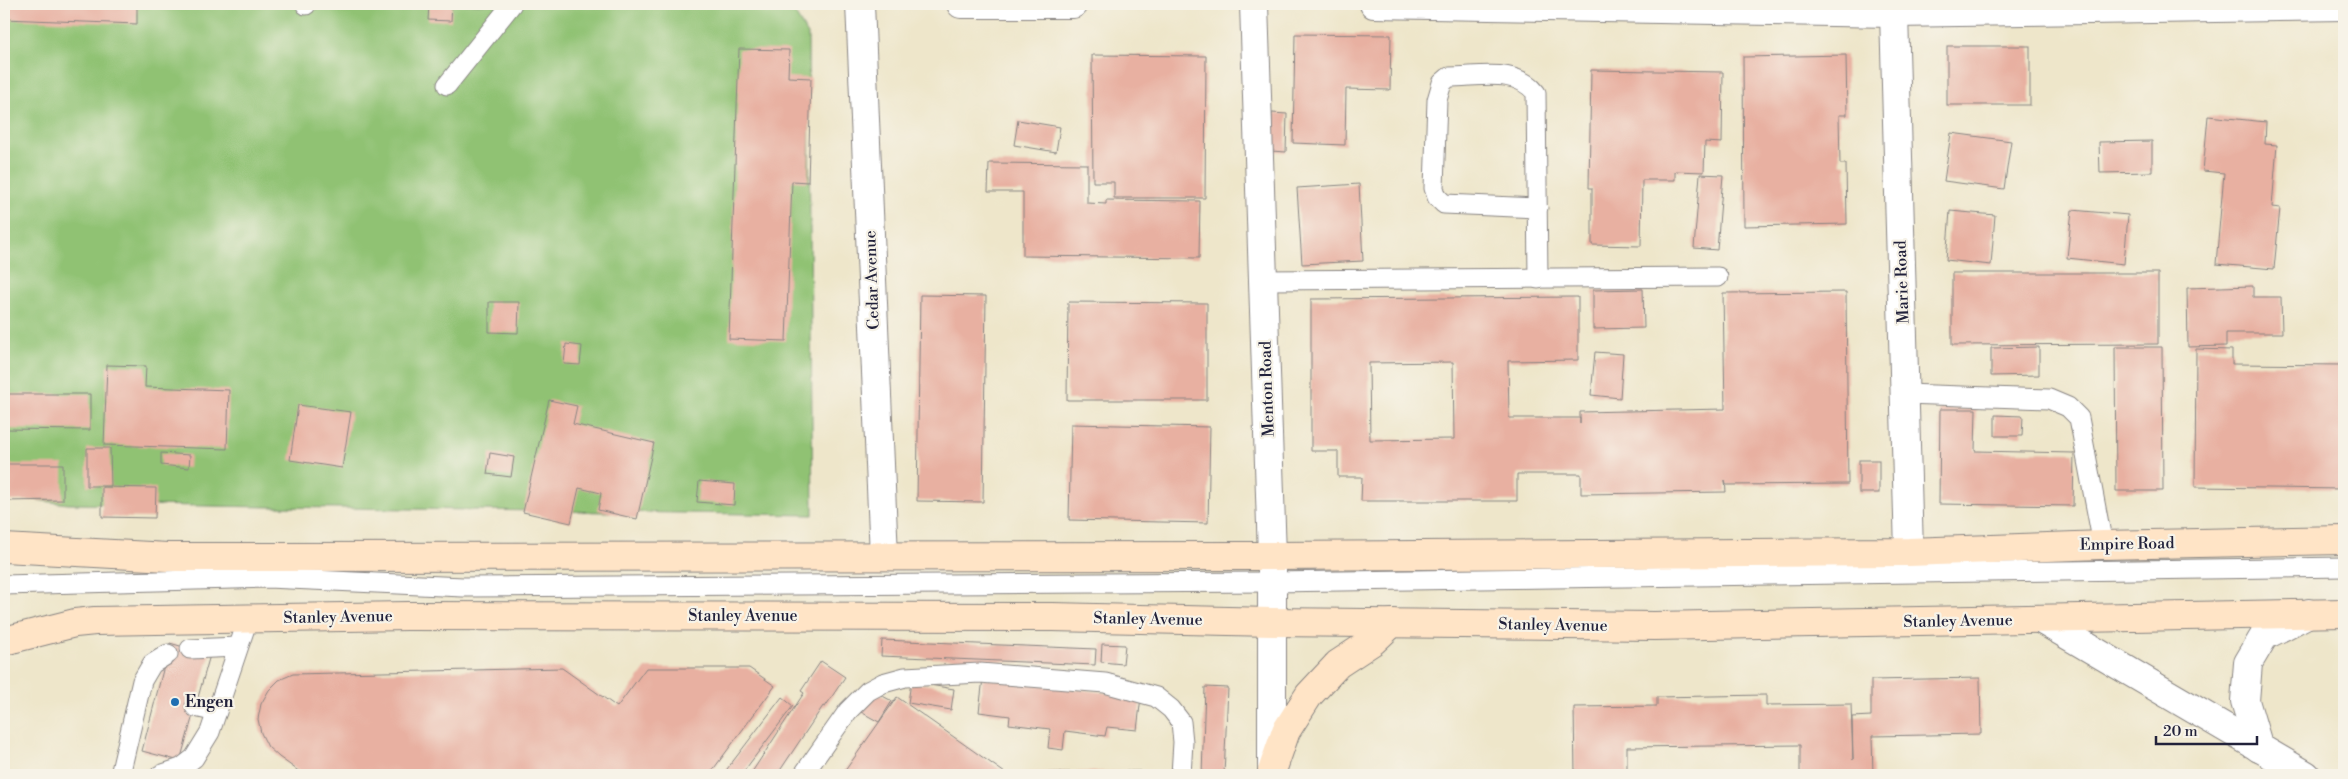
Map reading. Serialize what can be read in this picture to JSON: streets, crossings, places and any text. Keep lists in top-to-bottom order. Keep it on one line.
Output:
{"streets":{"main road":["Empire Road","Stanley Avenue"],"street":["Cedar Avenue","Marie Road","Menton Road"]},"crossings":[["Marie Road","Empire Road"],["Menton Road","Stanley Avenue"]],"places":["Engen"],"scale_bar":"20 m"}
